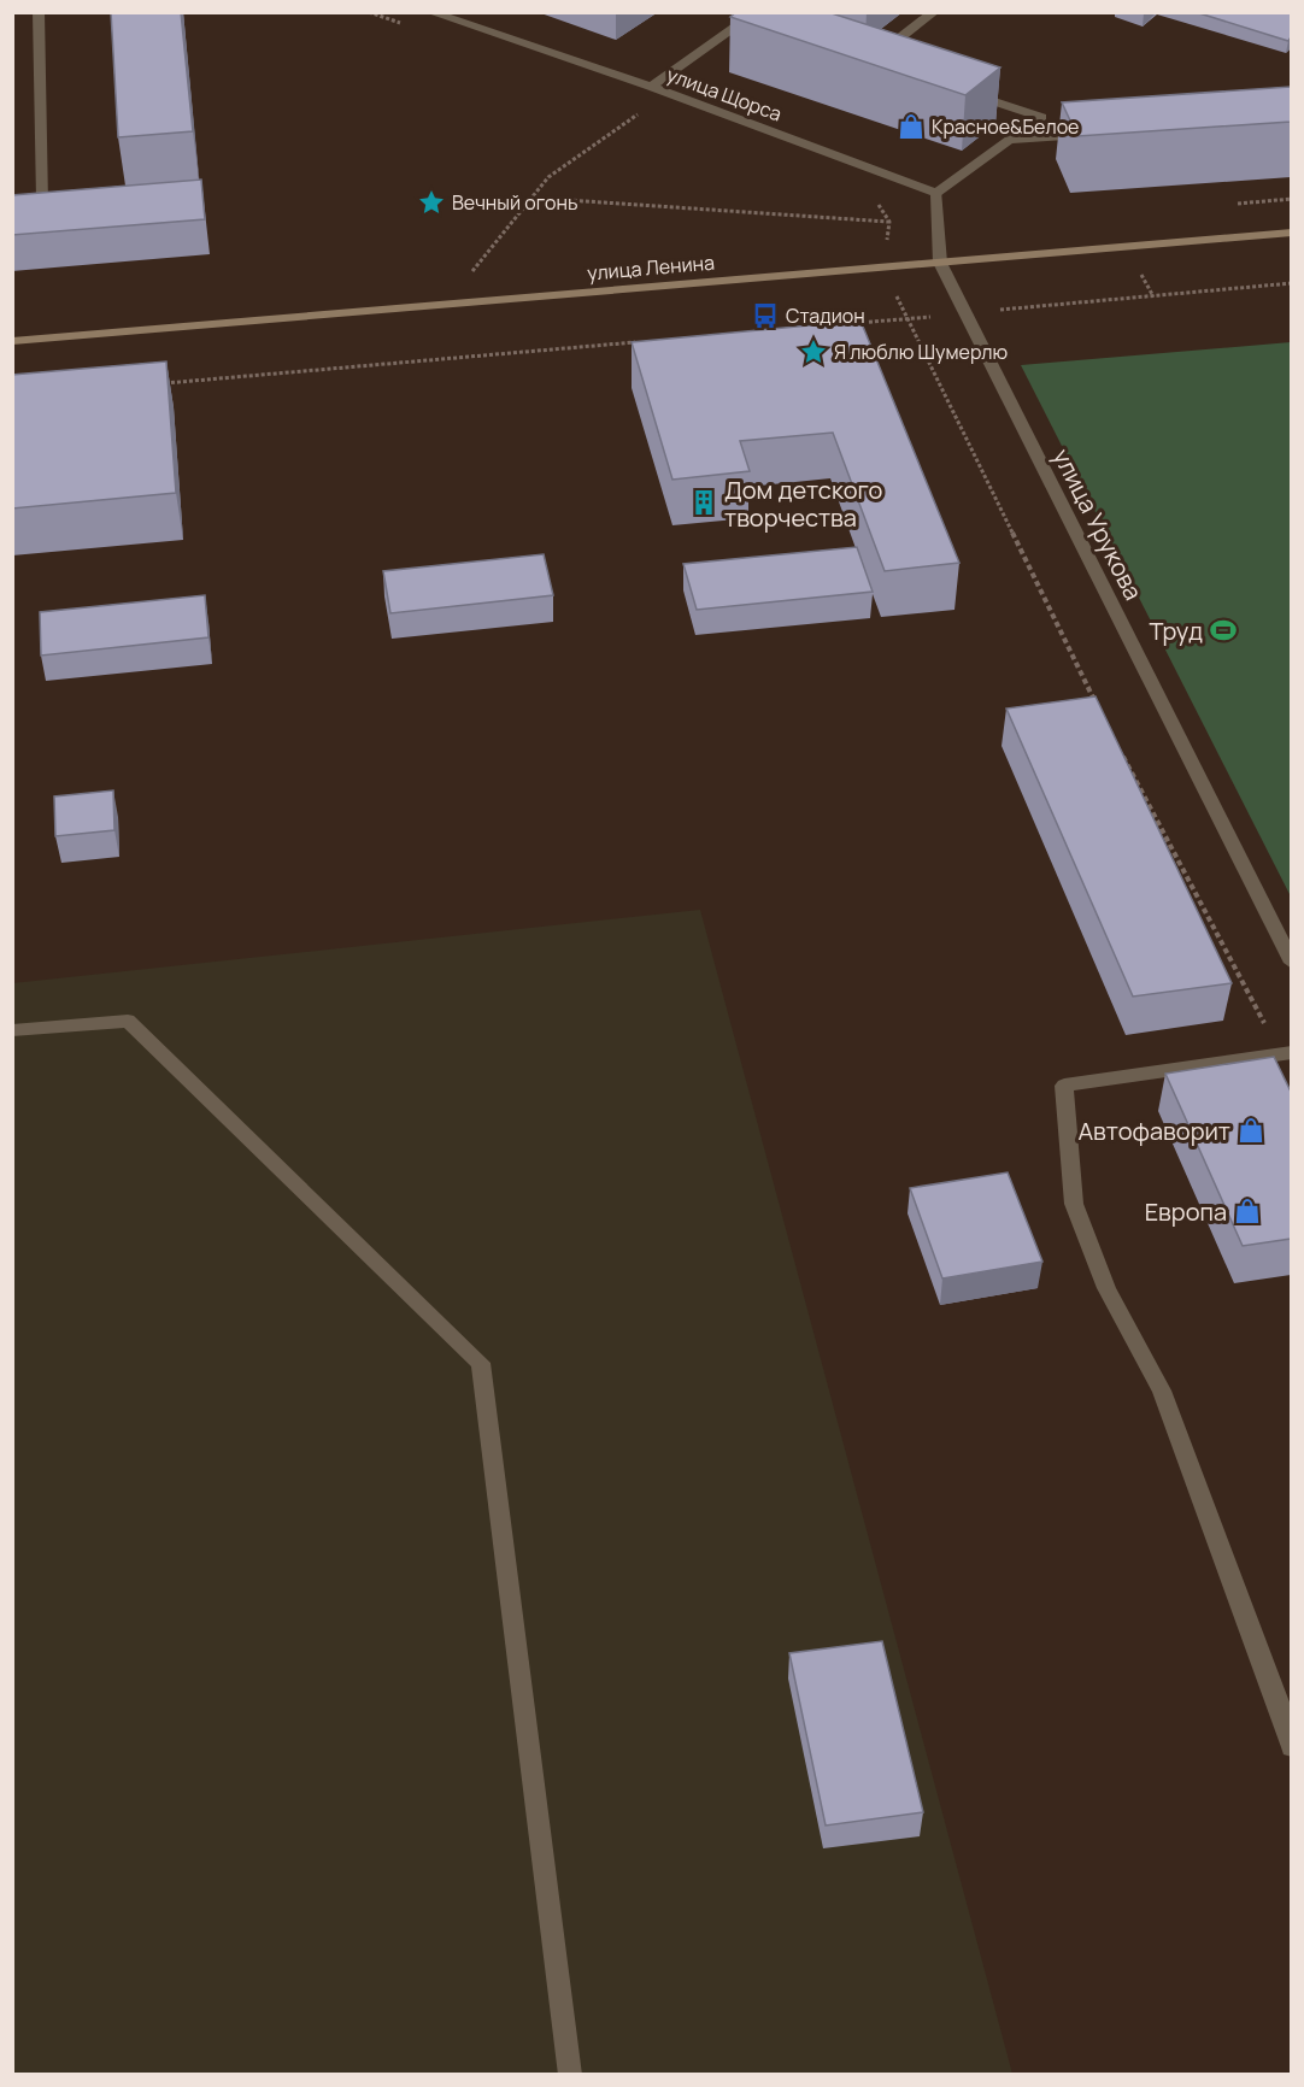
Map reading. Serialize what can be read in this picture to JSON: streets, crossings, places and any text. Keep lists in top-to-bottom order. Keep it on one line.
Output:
{"streets":{"main road":["улица Ленина"],"street":["улица Щорса","улица Урукова"]},"crossings":[["улица Ленина","улица Урукова"]],"places":{"shop":["Красное&Белое","Автофаворит","Европа"],"place":["Вечный огонь","Я люблю Шумерлю"],"bus stop":["Стадион"],"building":["Дом детского творчества"],"sports":["Труд"]}}
